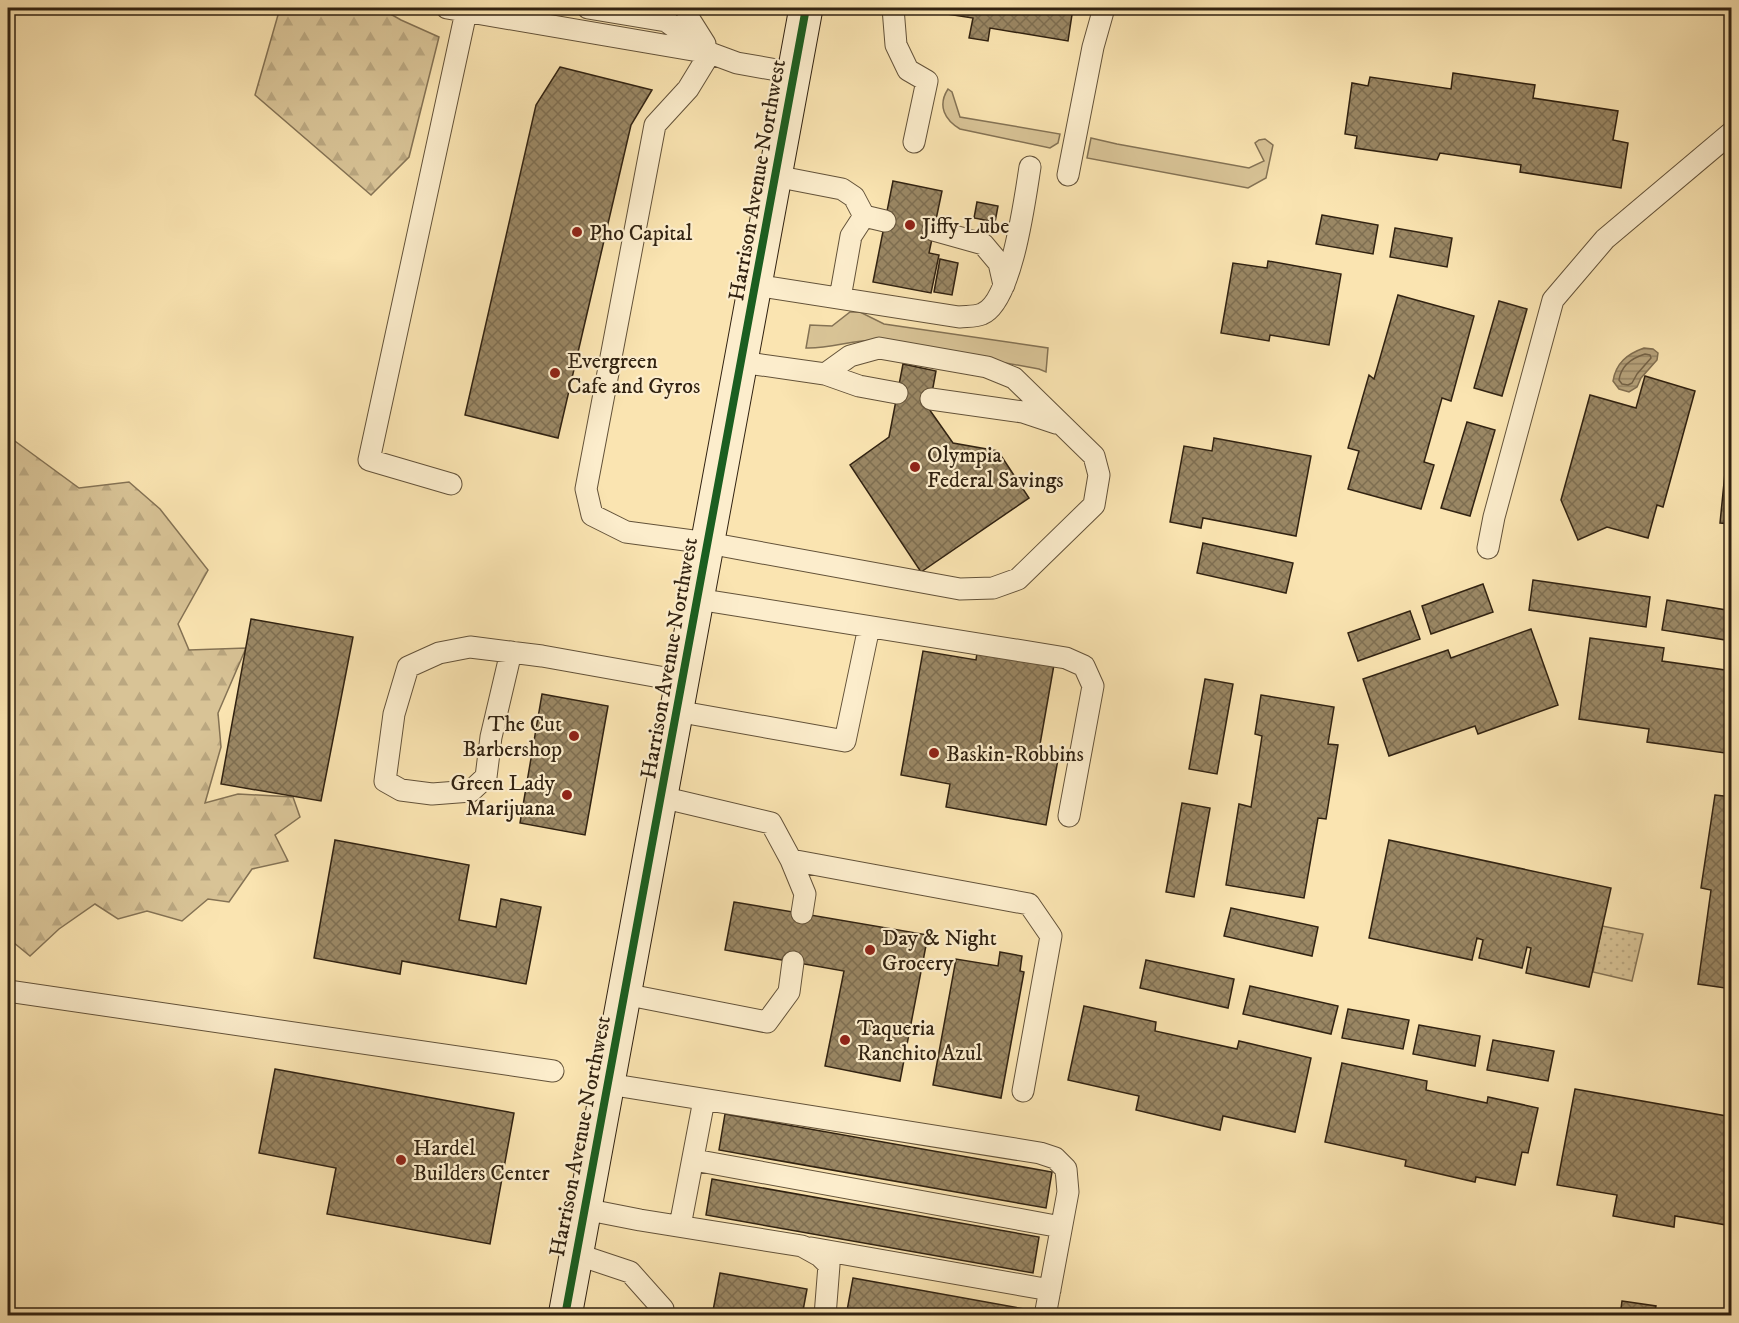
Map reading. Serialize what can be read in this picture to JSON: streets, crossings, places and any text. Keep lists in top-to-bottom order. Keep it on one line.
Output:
{"streets":{"main road":["Harrison Avenue Northwest"]},"places":["Jiffy Lube","Pho Capital","Evergreen Cafe and Gyros","Olympia Federal Savings","The Cut Barbershop","Baskin-Robbins","Green Lady Marijuana","Day & Night Grocery","Taqueria Ranchito Azul","Hardel Builders Center"]}
